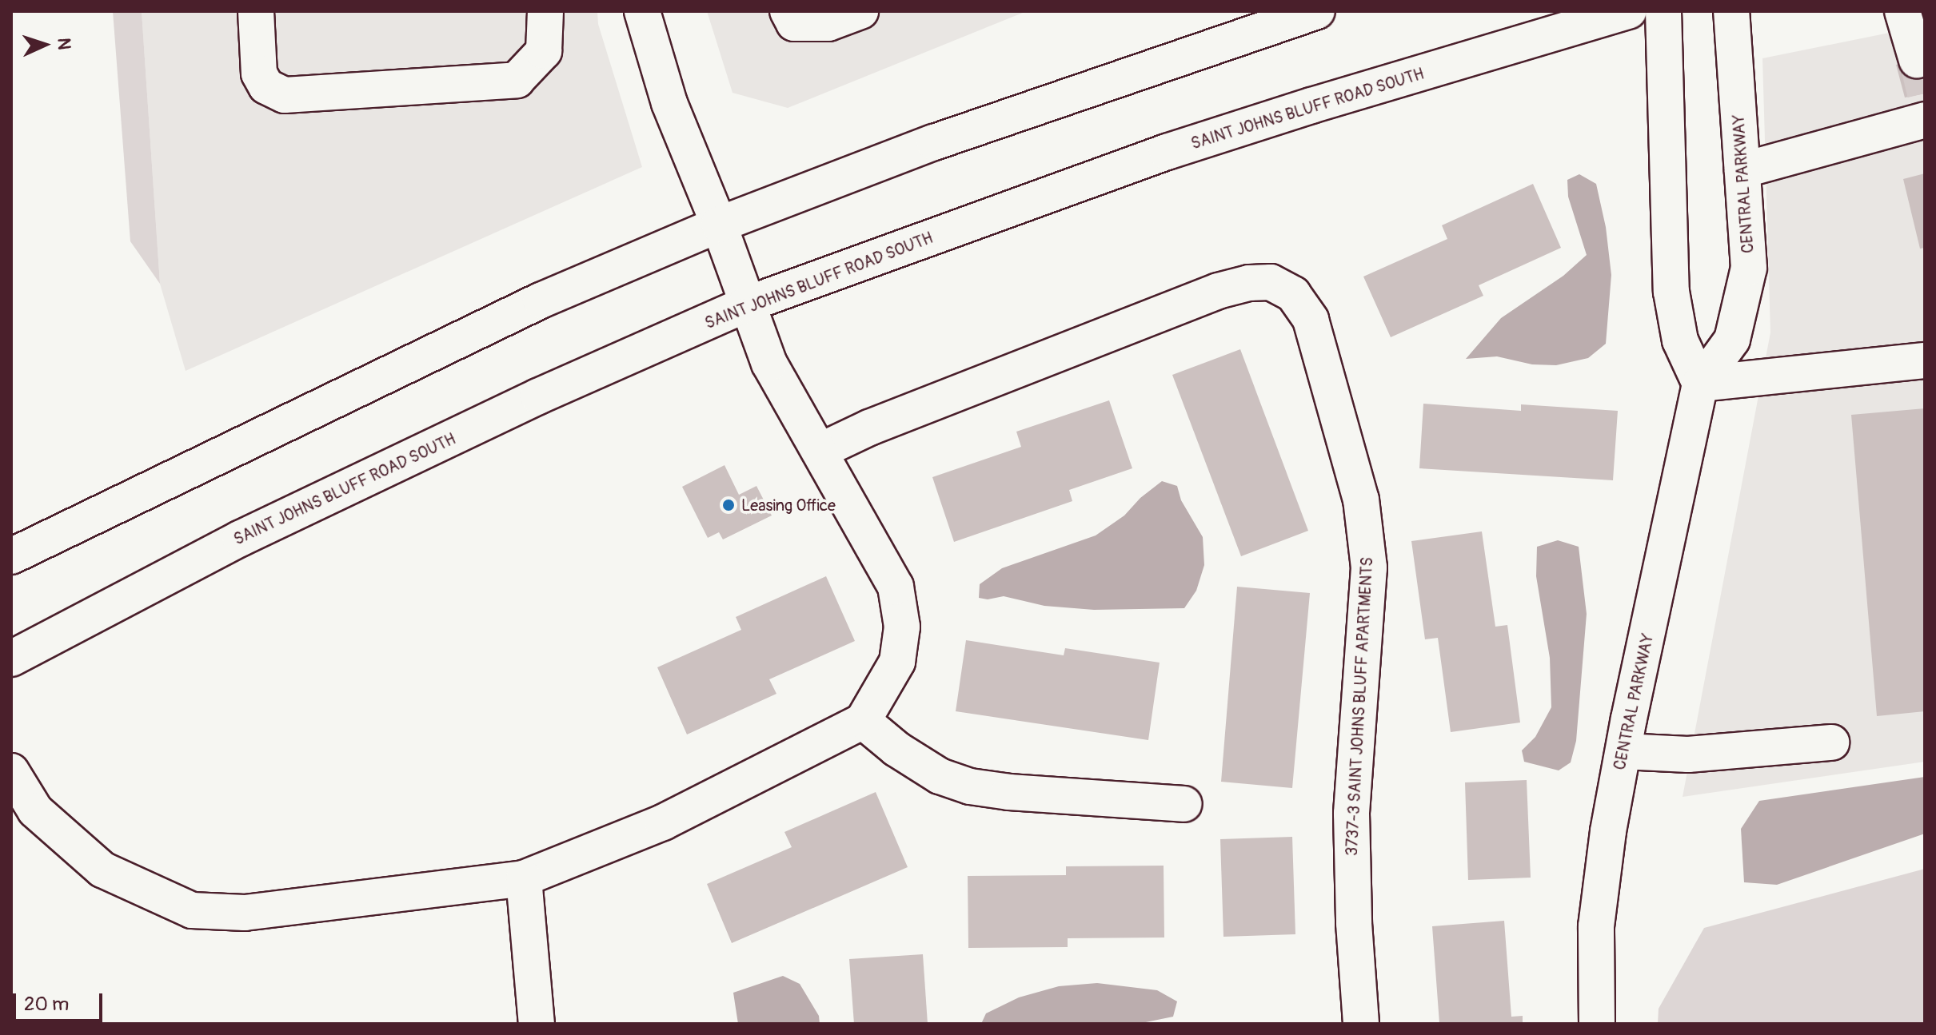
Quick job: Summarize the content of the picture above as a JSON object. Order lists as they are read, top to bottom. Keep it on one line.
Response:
{"streets":{"street":["SAINT JOHNS BLUFF ROAD SOUTH","CENTRAL PARKWAY","3737-3 SAINT JOHNS BLUFF APARTMENTS"]},"places":["Leasing Office"],"scale_bar":"20 m","north":"right"}
